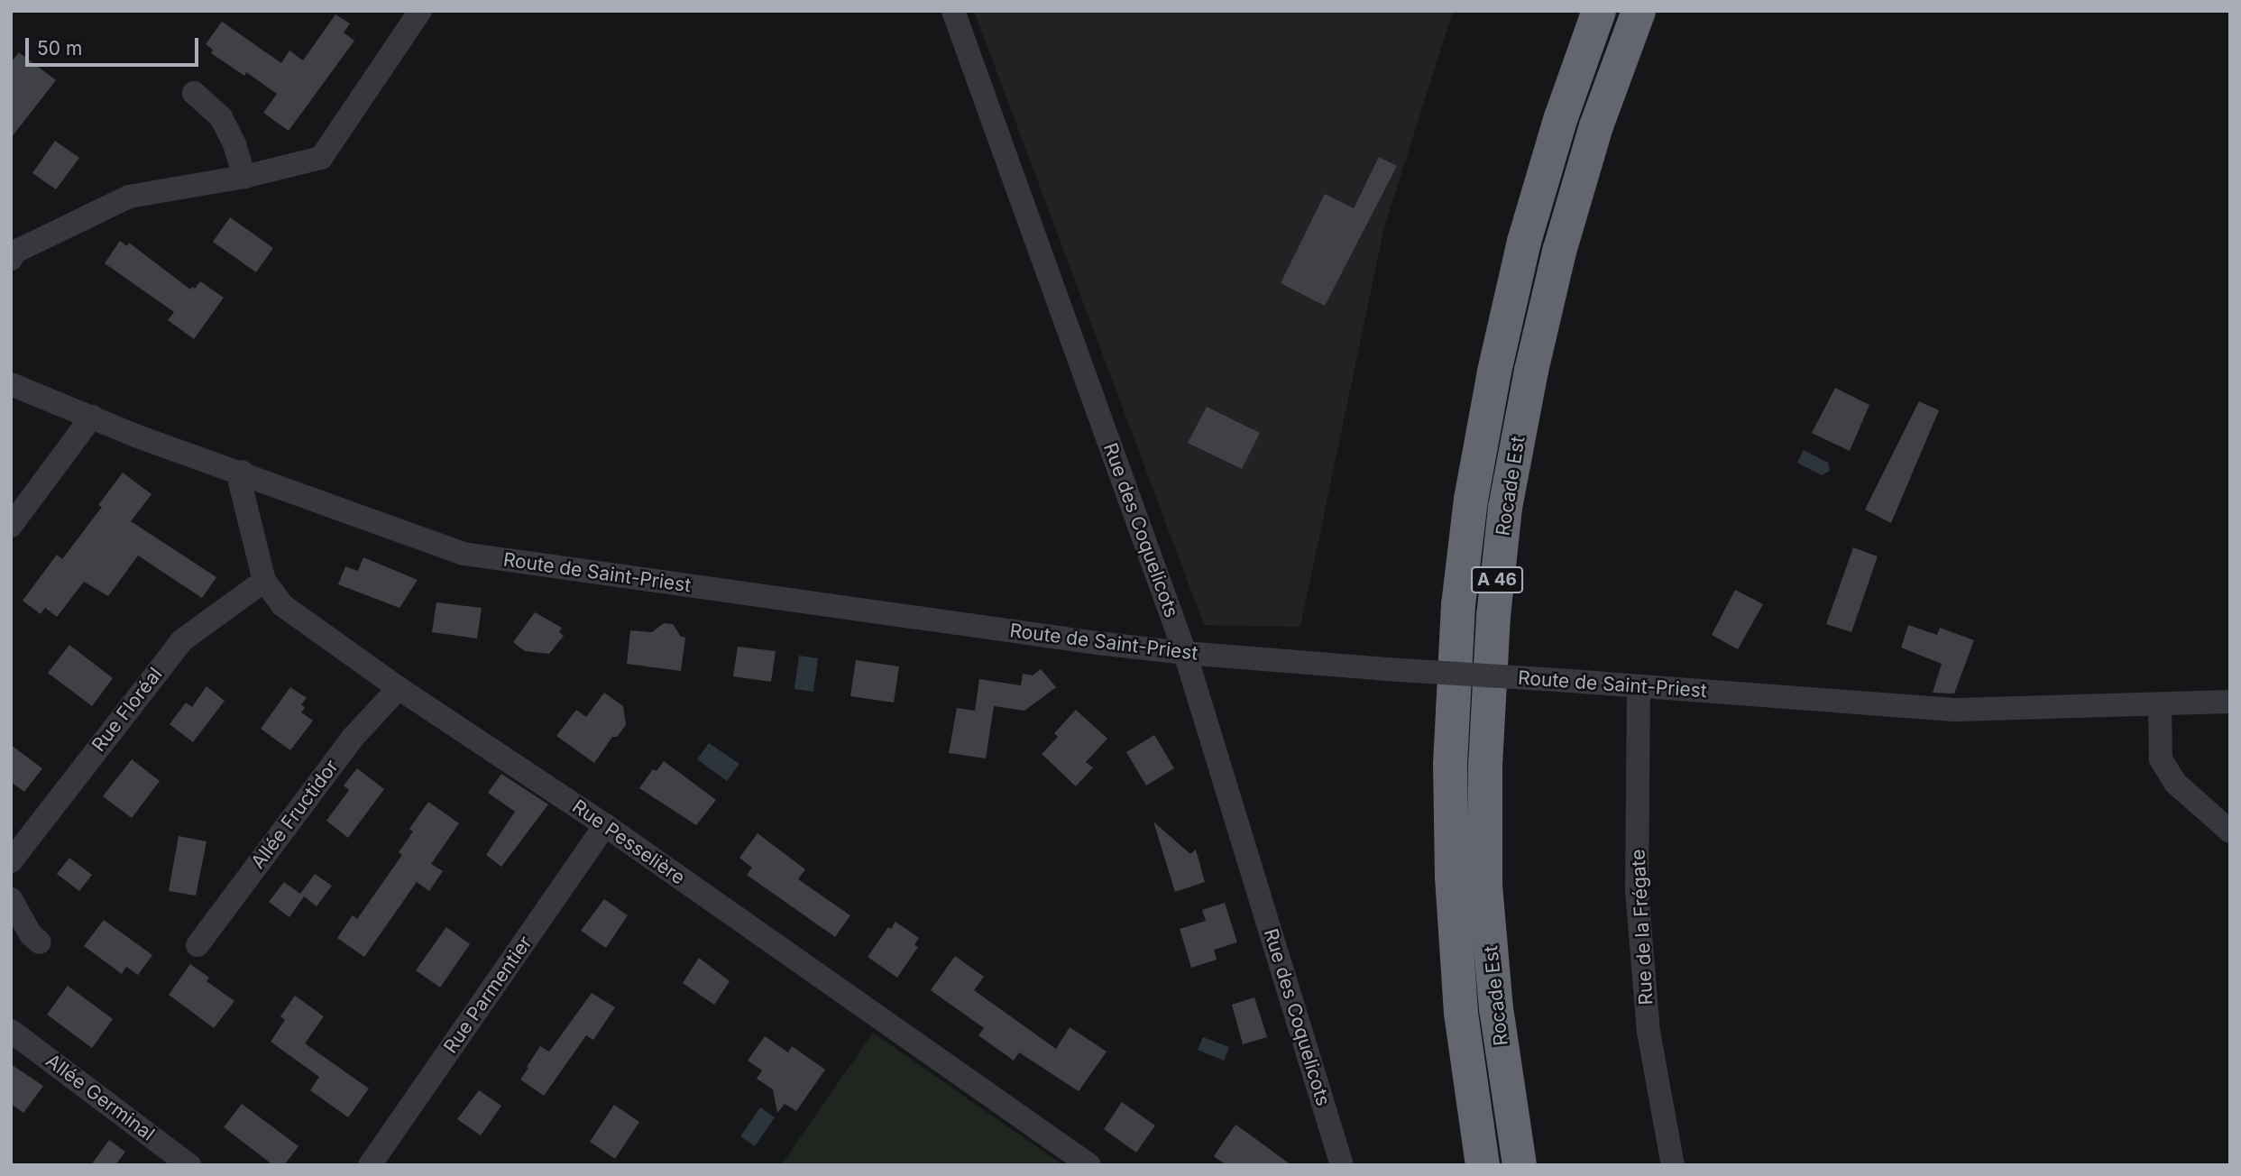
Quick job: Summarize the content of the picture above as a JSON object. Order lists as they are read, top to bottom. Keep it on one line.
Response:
{"streets":{"highway":["Rocade Est","A 46"],"street":["Rue des Coquelicots","Route de Saint-Priest","Rue Floréal","Allée Fructidor","Rue Pesselière","Rue de la Frégate","Rue Parmentier","Allée Germinal"]},"crossings":[["Rue des Coquelicots","Route de Saint-Priest"],["Route de Saint-Priest","Rue Pesselière"],["Route de Saint-Priest","Rue de la Frégate"],["Rue Floréal","Rue Pesselière"],["Allée Fructidor","Rue Pesselière"],["Rue Pesselière","Rue Parmentier"]],"scale_bar":"50 m"}
